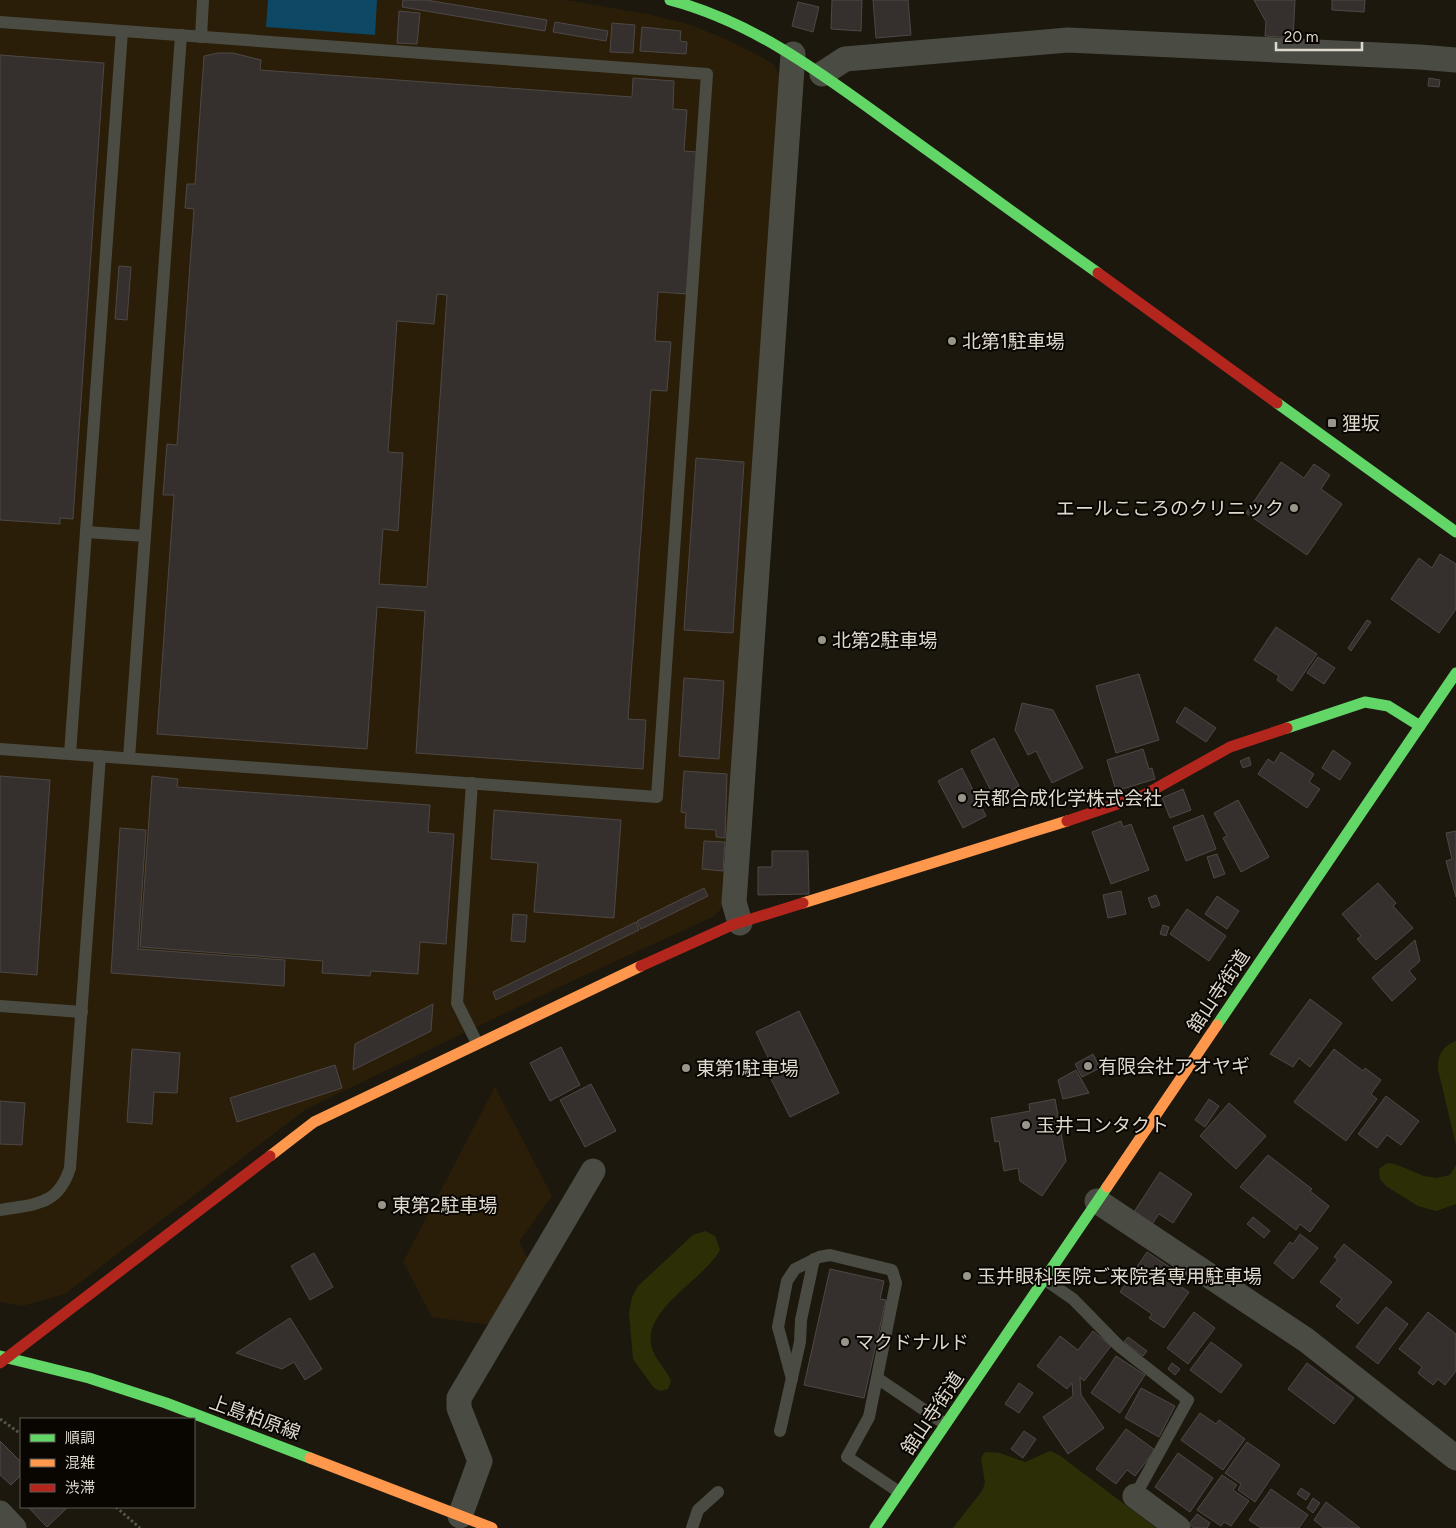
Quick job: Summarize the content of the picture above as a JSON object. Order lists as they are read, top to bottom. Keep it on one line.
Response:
{"streets":{"street":["舘山寺街道","上島柏原線"]},"places":{"other":["北第1駐車場","エールこころのクリニック","北第2駐車場","京都合成化学株式会社","有限会社アオヤギ","東第1駐車場","玉井コンタクト","東第2駐車場","玉井眼科医院ご来院者専用駐車場","マクドナルド"],"transit":["狸坂"]},"legend":["順調","混雑","渋滞"],"scale_bar":"20 m"}
